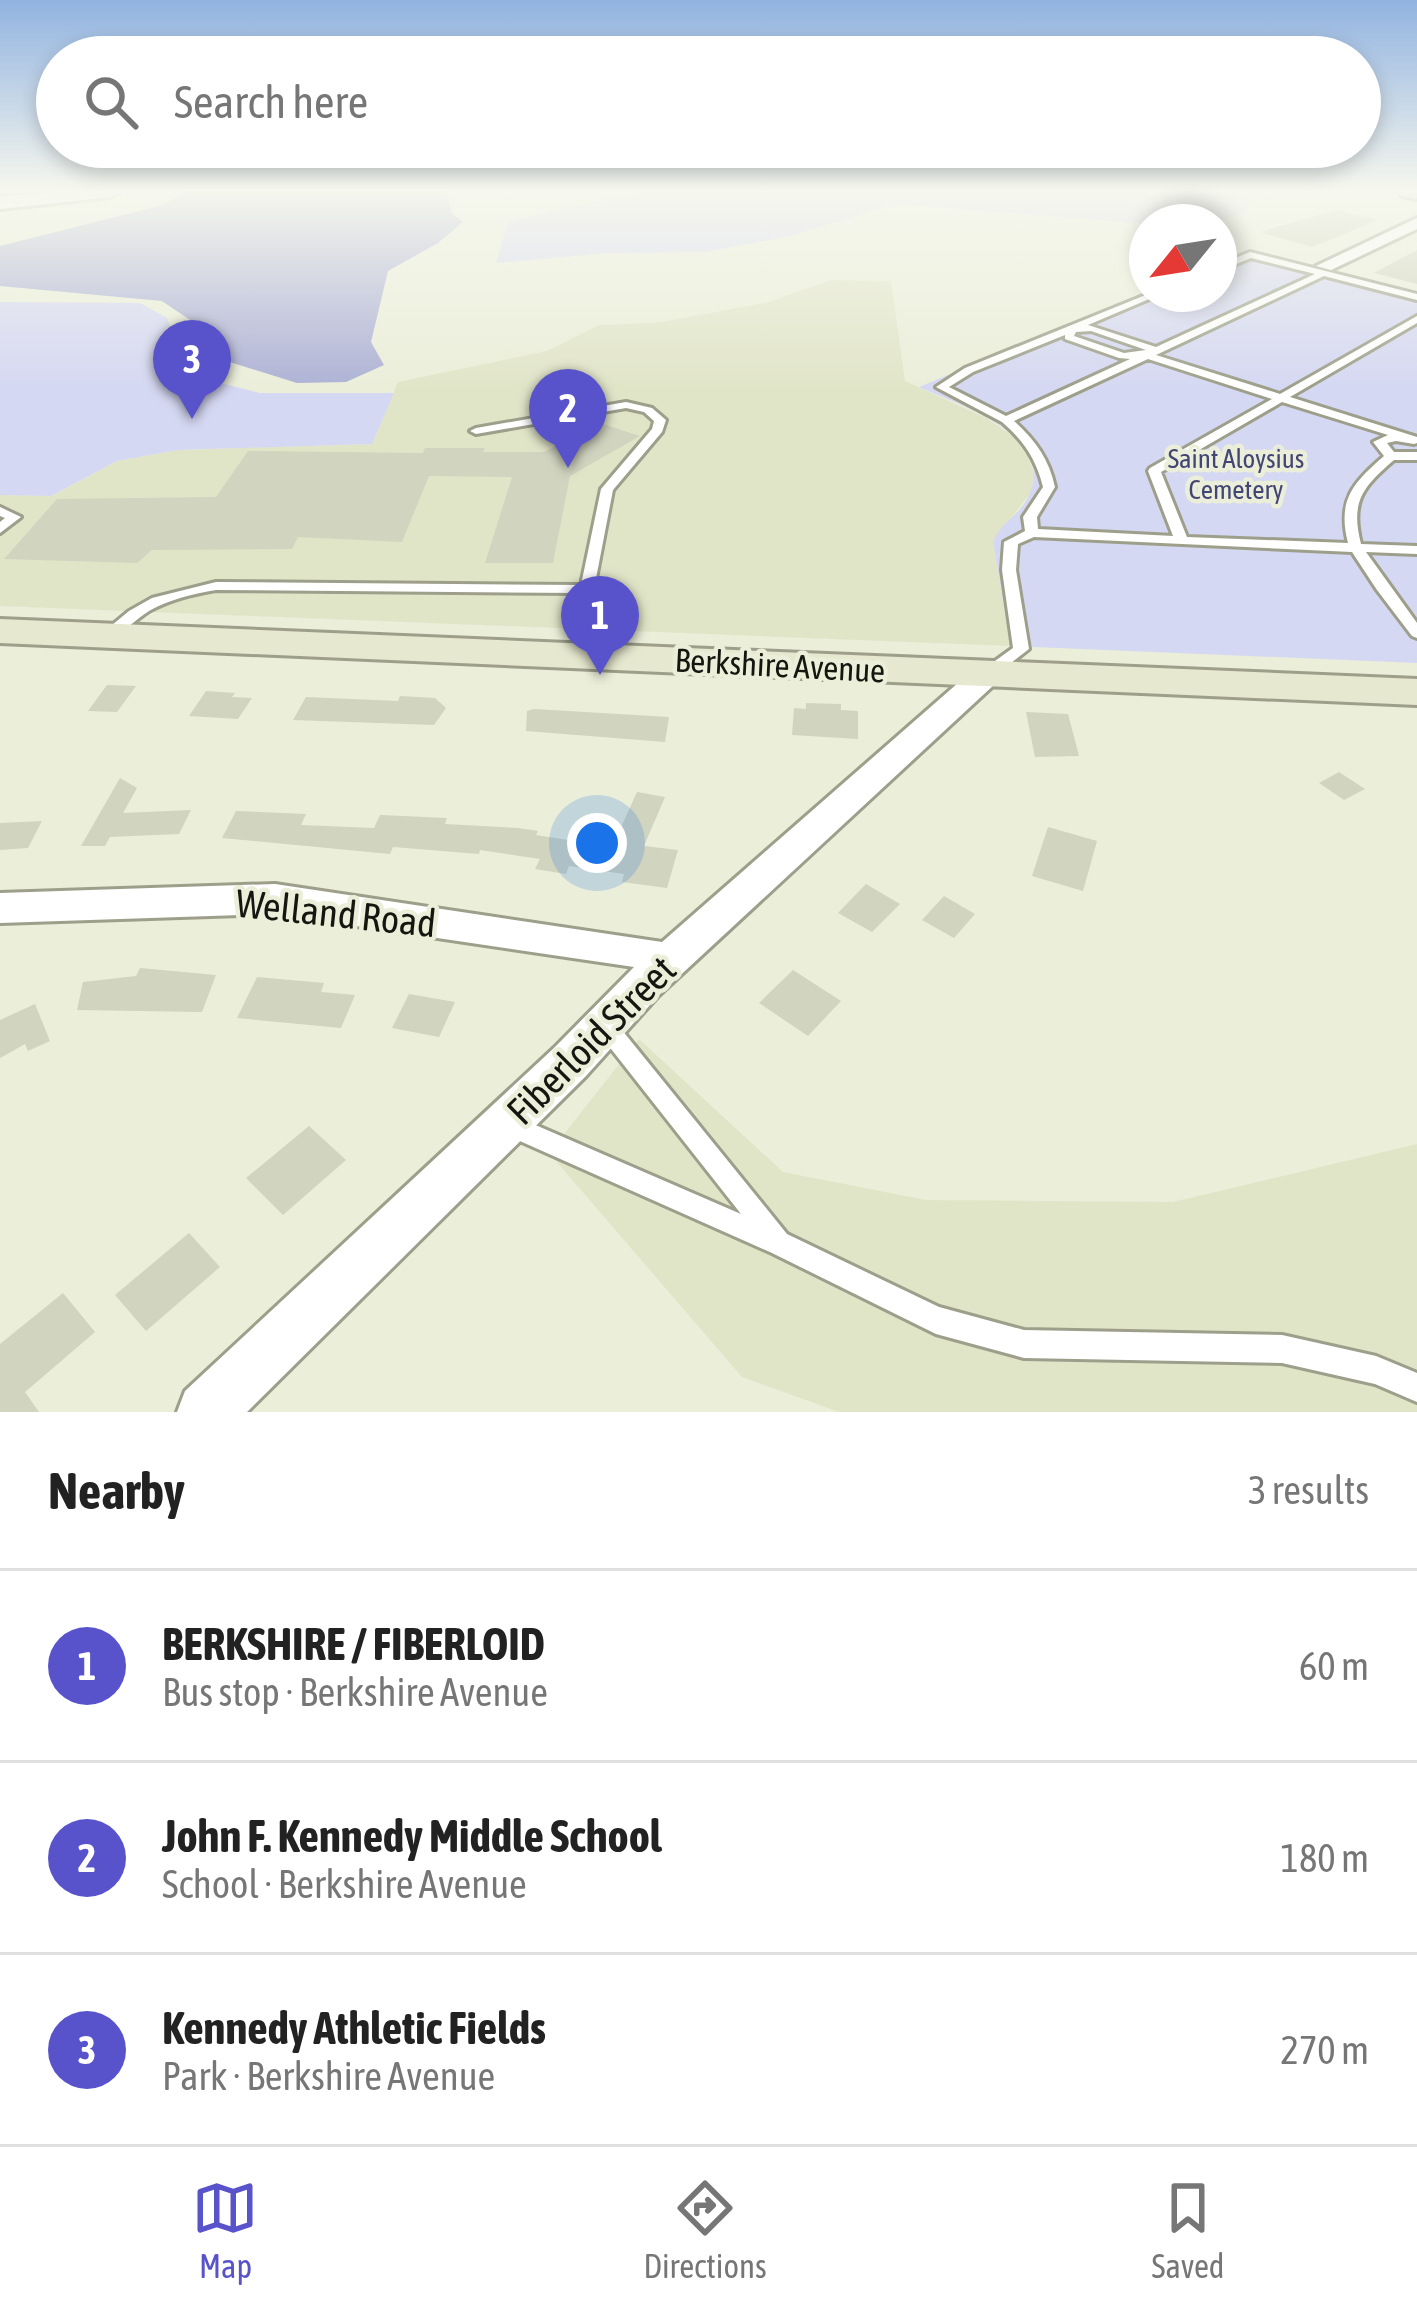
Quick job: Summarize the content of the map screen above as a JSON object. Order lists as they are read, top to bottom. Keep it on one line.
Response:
{"streets":{"main road":["Berkshire Avenue"],"street":["Welland Road","Fiberloid Street"]},"crossings":[["Berkshire Avenue","Fiberloid Street"],["Welland Road","Fiberloid Street"]],"parks":["Saint Aloysius Cemetery"],"north":"bottom left","page":{"search":"Search here","pins":["3","2","1"],"heading":["Nearby","3 results"],"list":[{"mark":"1","name":"BERKSHIRE / FIBERLOID","note":"Bus stop · Berkshire Avenue","value":"60 m"},{"mark":"2","name":"John F. Kennedy Middle School","note":"School · Berkshire Avenue","value":"180 m"},{"mark":"3","name":"Kennedy Athletic Fields","note":"Park · Berkshire Avenue","value":"270 m"}],"nav":["Map","Directions","Saved"]}}
